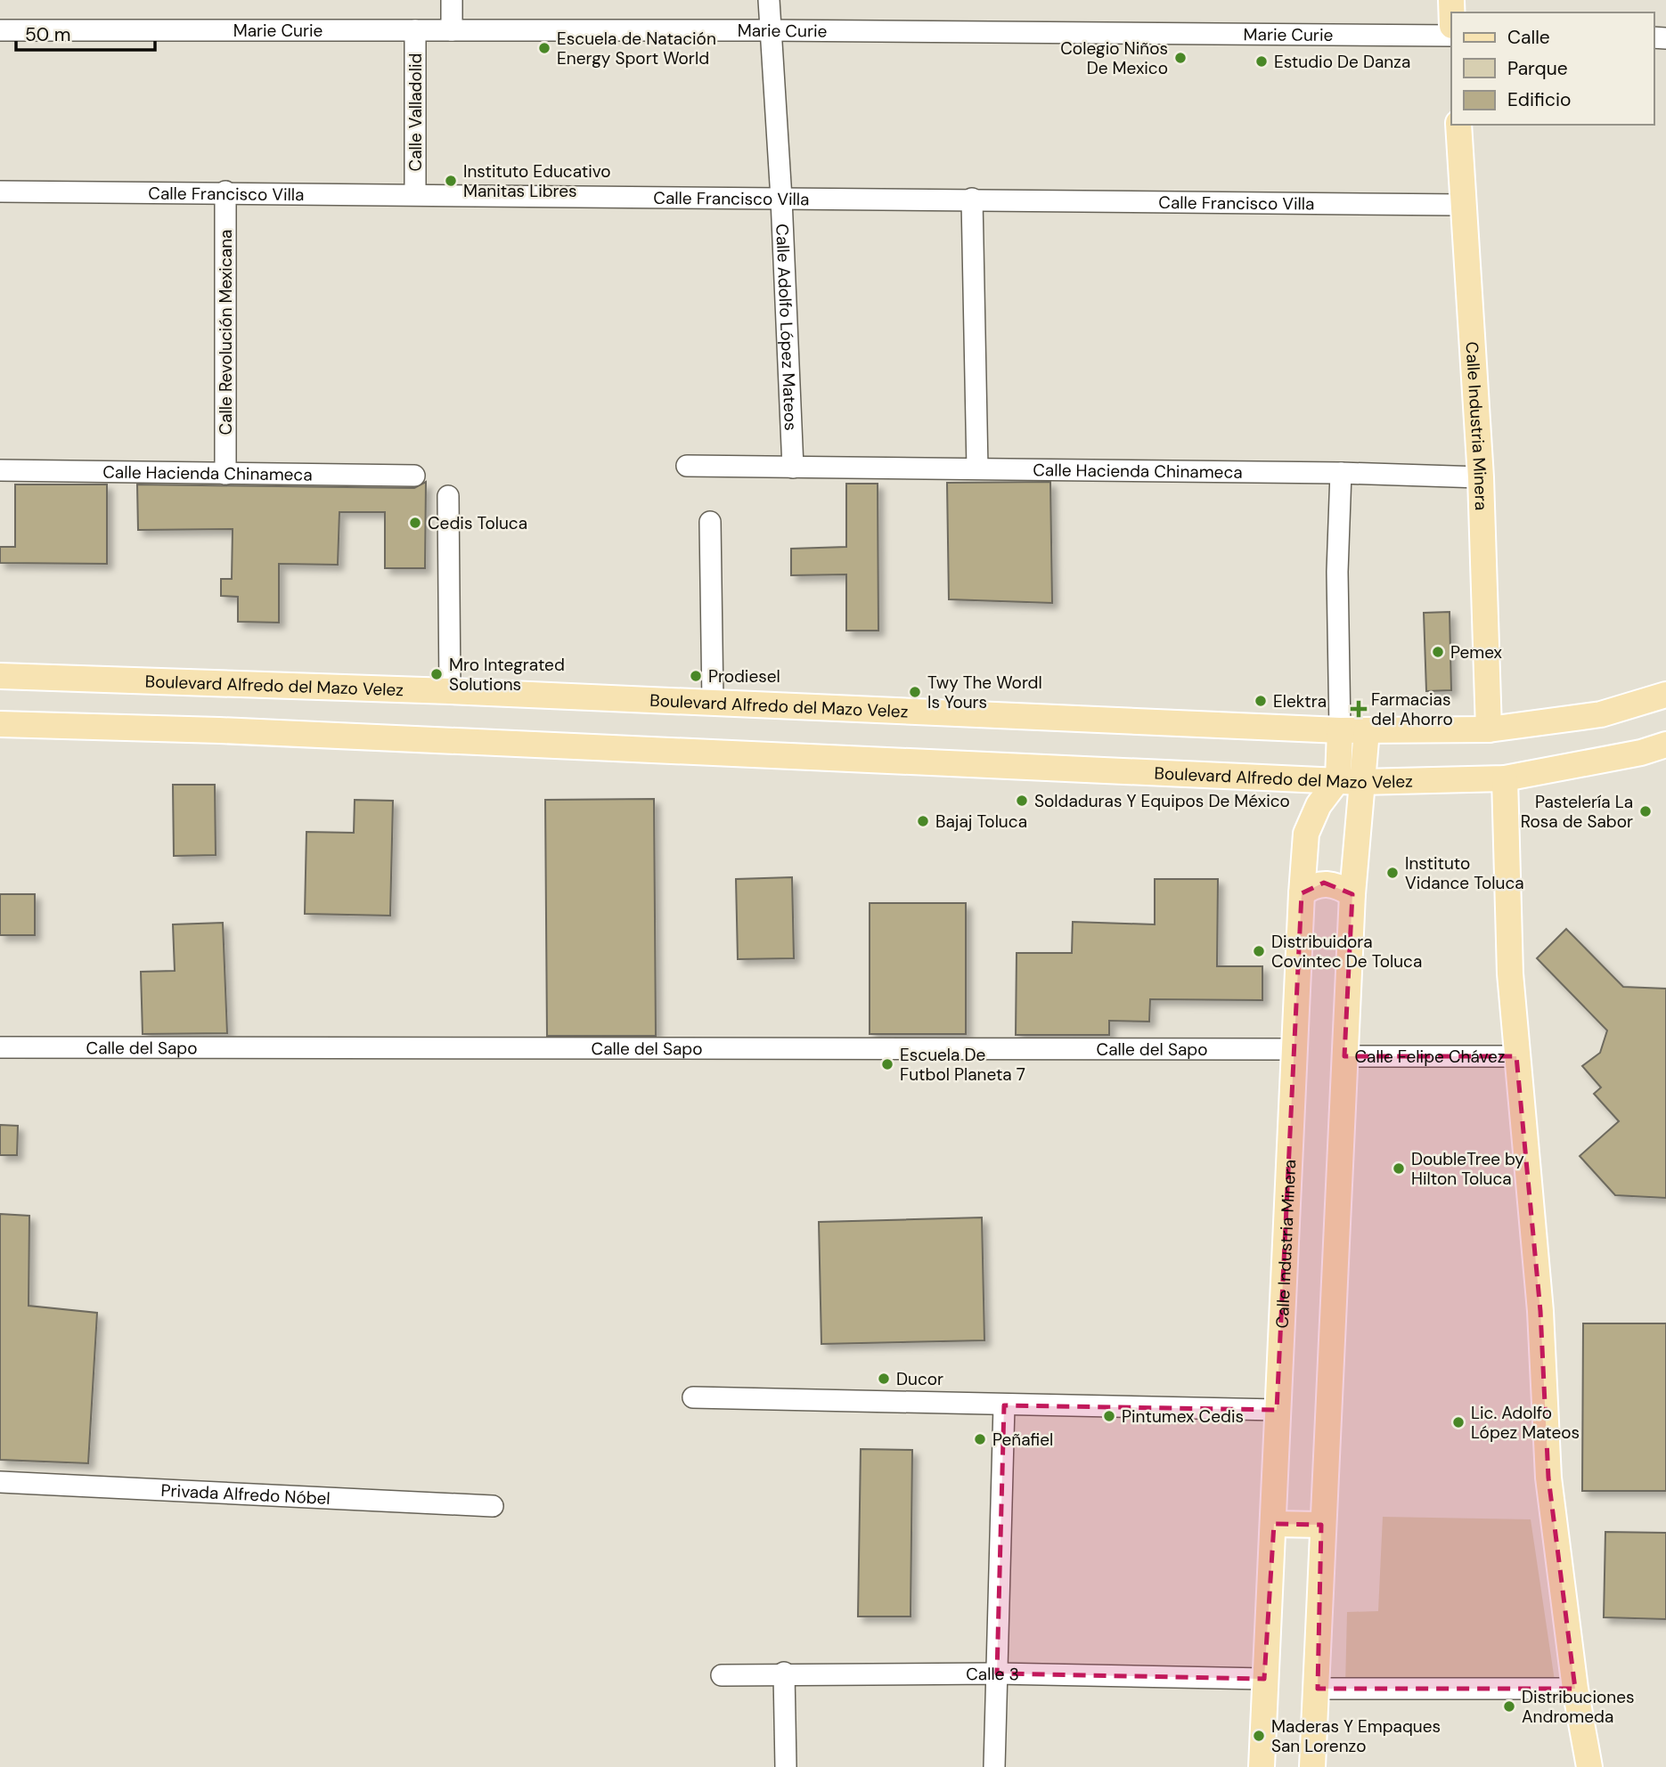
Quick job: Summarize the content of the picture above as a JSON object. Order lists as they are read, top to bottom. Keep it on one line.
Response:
{"streets":{"main road":["Calle Industria Minera","Boulevard Alfredo del Mazo Velez"],"street":["Marie Curie","Calle Valladolid","Calle Francisco Villa","Calle Adolfo López Mateos","Calle Revolución Mexicana","Calle Hacienda Chinameca","Calle del Sapo","Calle Felipe Chávez","Privada Alfredo Nóbel","Calle 3"]},"crossings":[["Marie Curie","Calle Valladolid"],["Marie Curie","Calle Adolfo López Mateos"],["Calle Valladolid","Calle Francisco Villa"],["Calle Francisco Villa","Calle Adolfo López Mateos"],["Calle Francisco Villa","Calle Revolución Mexicana"],["Calle Francisco Villa","Calle Industria Minera"],["Calle Adolfo López Mateos","Calle Hacienda Chinameca"],["Calle Revolución Mexicana","Calle Hacienda Chinameca"],["Calle Industria Minera","Calle Hacienda Chinameca"],["Calle Industria Minera","Boulevard Alfredo del Mazo Velez"],["Calle Industria Minera","Calle del Sapo"],["Calle Industria Minera","Calle 3"]],"places":{"other":["Escuela de Natación Energy Sport World","Colegio Niños De Mexico","Estudio De Danza","Instituto Educativo Manitas Libres","Cedis Toluca","Pemex","Mro Integrated Solutions","Prodiesel","Twy The Wordl Is Yours","Elektra","Soldaduras Y Equipos De México","Pastelería La Rosa de Sabor","Bajaj Toluca","Instituto Vidance Toluca","Distribuidora Covintec De Toluca","Escuela De Futbol Planeta 7","DoubleTree by Hilton Toluca","Ducor","Pintumex Cedis","Lic. Adolfo López Mateos","Peñafiel","Distribuciones Andromeda","Maderas Y Empaques San Lorenzo"],"health":["Farmacias del Ahorro"]},"legend":["Calle","Parque","Edificio"],"scale_bar":"50 m"}
